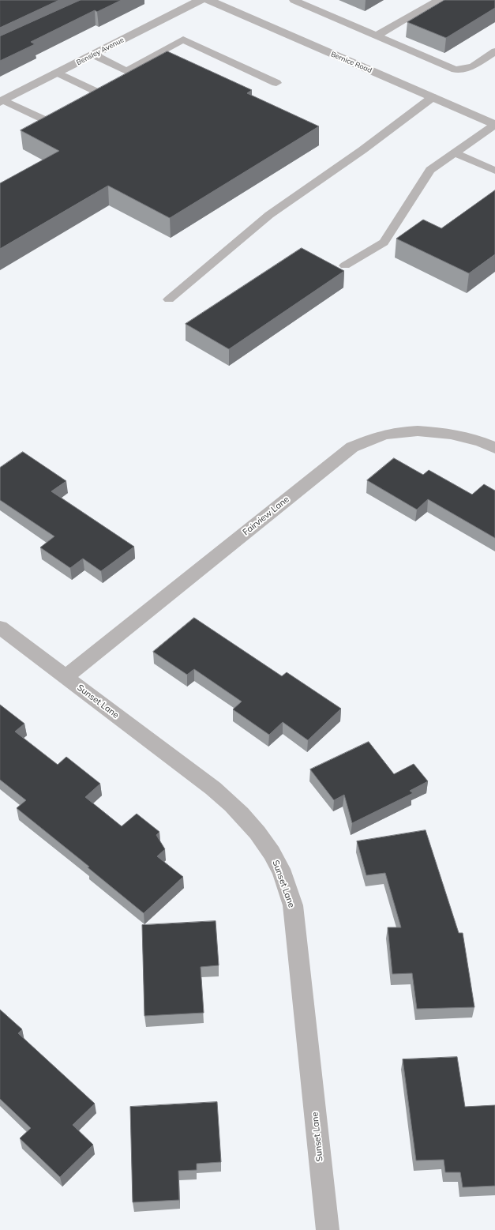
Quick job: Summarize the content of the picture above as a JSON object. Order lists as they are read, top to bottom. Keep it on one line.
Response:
{"streets":{"street":["Bensley Avenue","Bernice Road","Fairview Lane","Sunset Lane"]},"crossings":[["Fairview Lane","Sunset Lane"]]}
